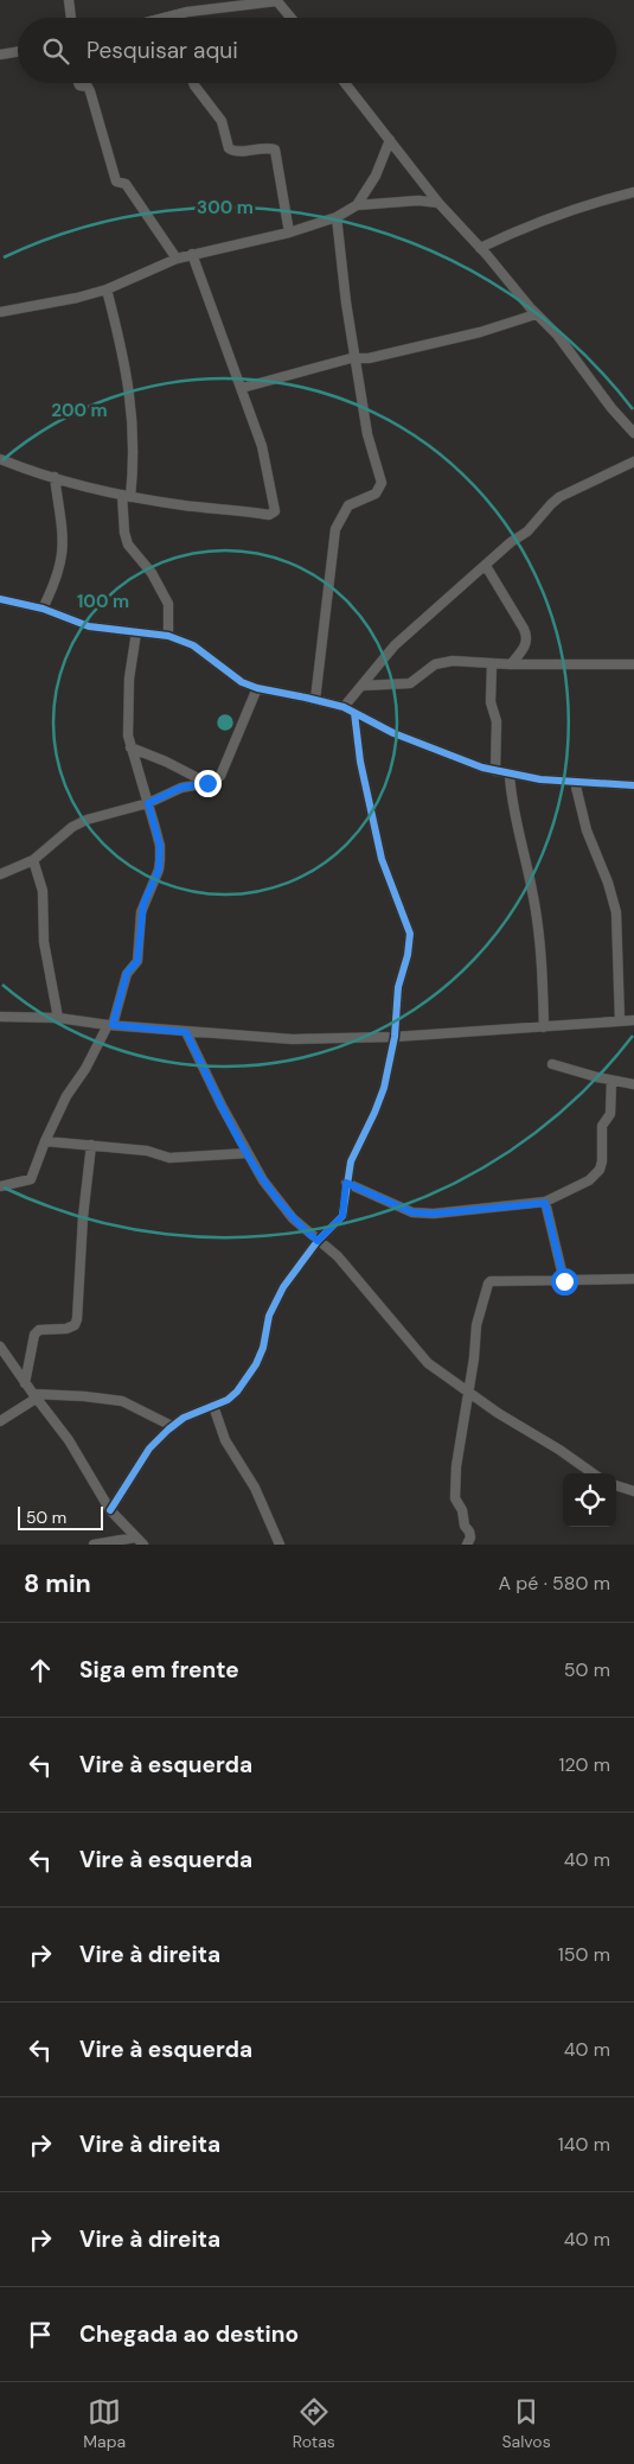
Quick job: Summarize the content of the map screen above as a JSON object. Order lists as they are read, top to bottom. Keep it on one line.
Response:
{"scale_bar":"50 m","page":{"search":"Pesquisar aqui","scale":"50 m","heading":["8 min","A pé · 580 m"],"list":[["Siga em frente","50 m"],["Vire à esquerda","120 m"],["Vire à esquerda","40 m"],["Vire à direita","150 m"],["Vire à esquerda","40 m"],["Vire à direita","140 m"],["Vire à direita","40 m"],"Chegada ao destino"],"nav":["Mapa","Rotas","Salvos"]},"rings":["300 m","200 m","100 m"]}
